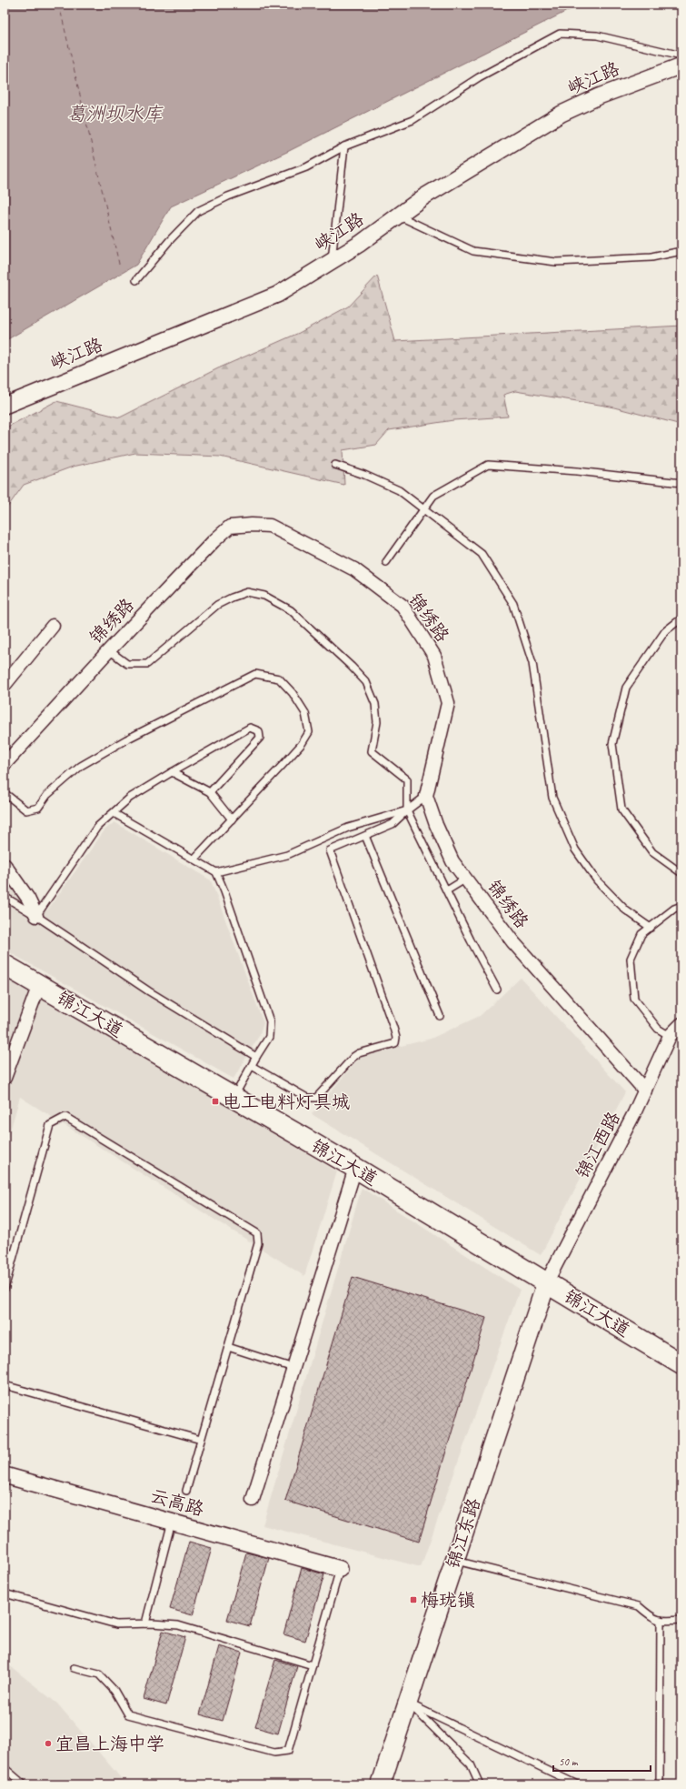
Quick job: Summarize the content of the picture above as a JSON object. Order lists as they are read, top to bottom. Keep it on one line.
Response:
{"streets":{"main road":["锦江大道","锦江东路"],"street":["峡江路","锦绣路","锦江西路","云高路"]},"crossings":[["锦绣路","锦江西路"],["锦江大道","锦江西路"],["锦江大道","锦江东路"],["锦江西路","锦江东路"]],"water":["葛洲坝水库"],"places":{"transit":["电工电料灯具城","梅珑镇"],"other":["宜昌上海中学"]},"scale_bar":"50 m"}
